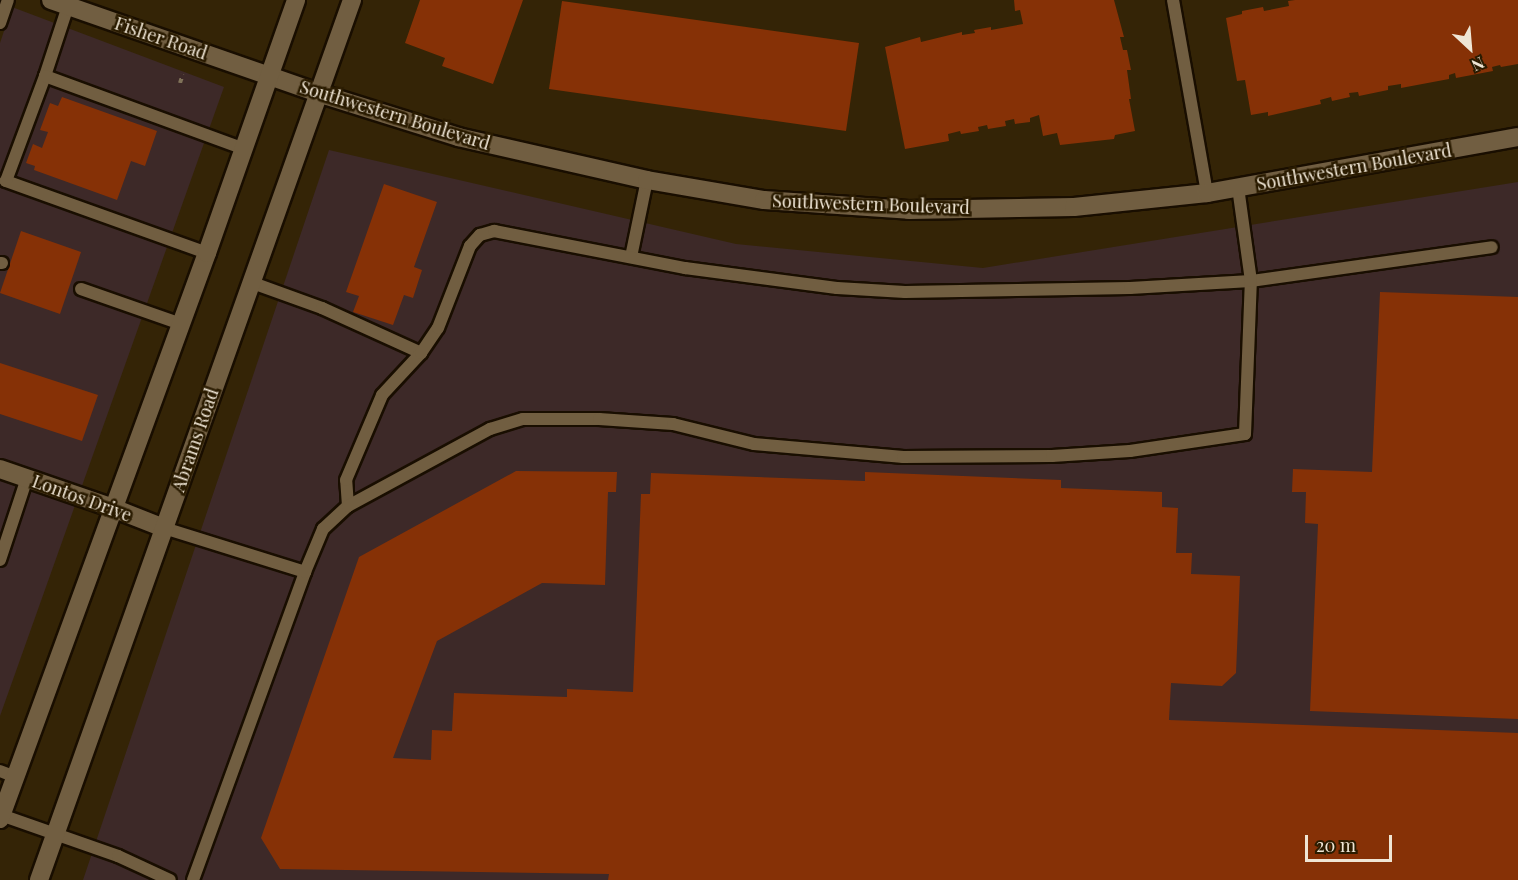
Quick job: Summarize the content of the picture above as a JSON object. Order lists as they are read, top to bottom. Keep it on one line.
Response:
{"streets":{"main road":["Fisher Road","Southwestern Boulevard","Abrams Road","Lontos Drive"]},"crossings":[["Fisher Road","Southwestern Boulevard"],["Southwestern Boulevard","Abrams Road"],["Abrams Road","Lontos Drive"]],"scale_bar":"20 m","north":"bottom right"}
